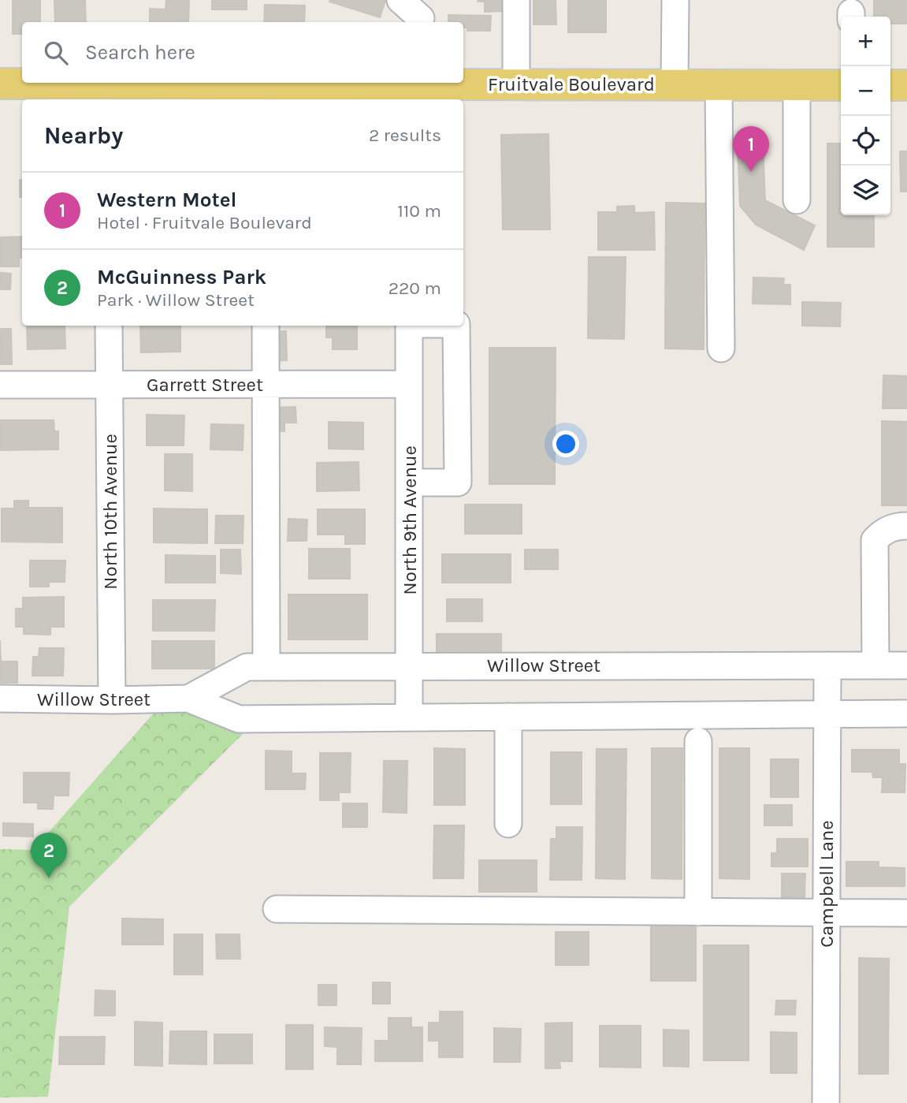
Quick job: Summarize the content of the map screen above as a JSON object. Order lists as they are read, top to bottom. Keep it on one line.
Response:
{"streets":{"main road":["Fruitvale Boulevard"],"street":["Garrett Street","North 10th Avenue","North 9th Avenue","Willow Street","Campbell Lane"]},"crossings":[["Garrett Street","North 10th Avenue"],["Garrett Street","North 9th Avenue"],["North 10th Avenue","Willow Street"],["North 9th Avenue","Willow Street"],["Willow Street","Campbell Lane"]],"page":{"map_buttons":["+","−"],"search":"Search here","heading":["Nearby","2 results"],"pins":["1","2"],"list":[{"mark":"1","name":"Western Motel","note":"Hotel · Fruitvale Boulevard","value":"110 m"},{"mark":"2","name":"McGuinness Park","note":"Park · Willow Street","value":"220 m"}]}}
